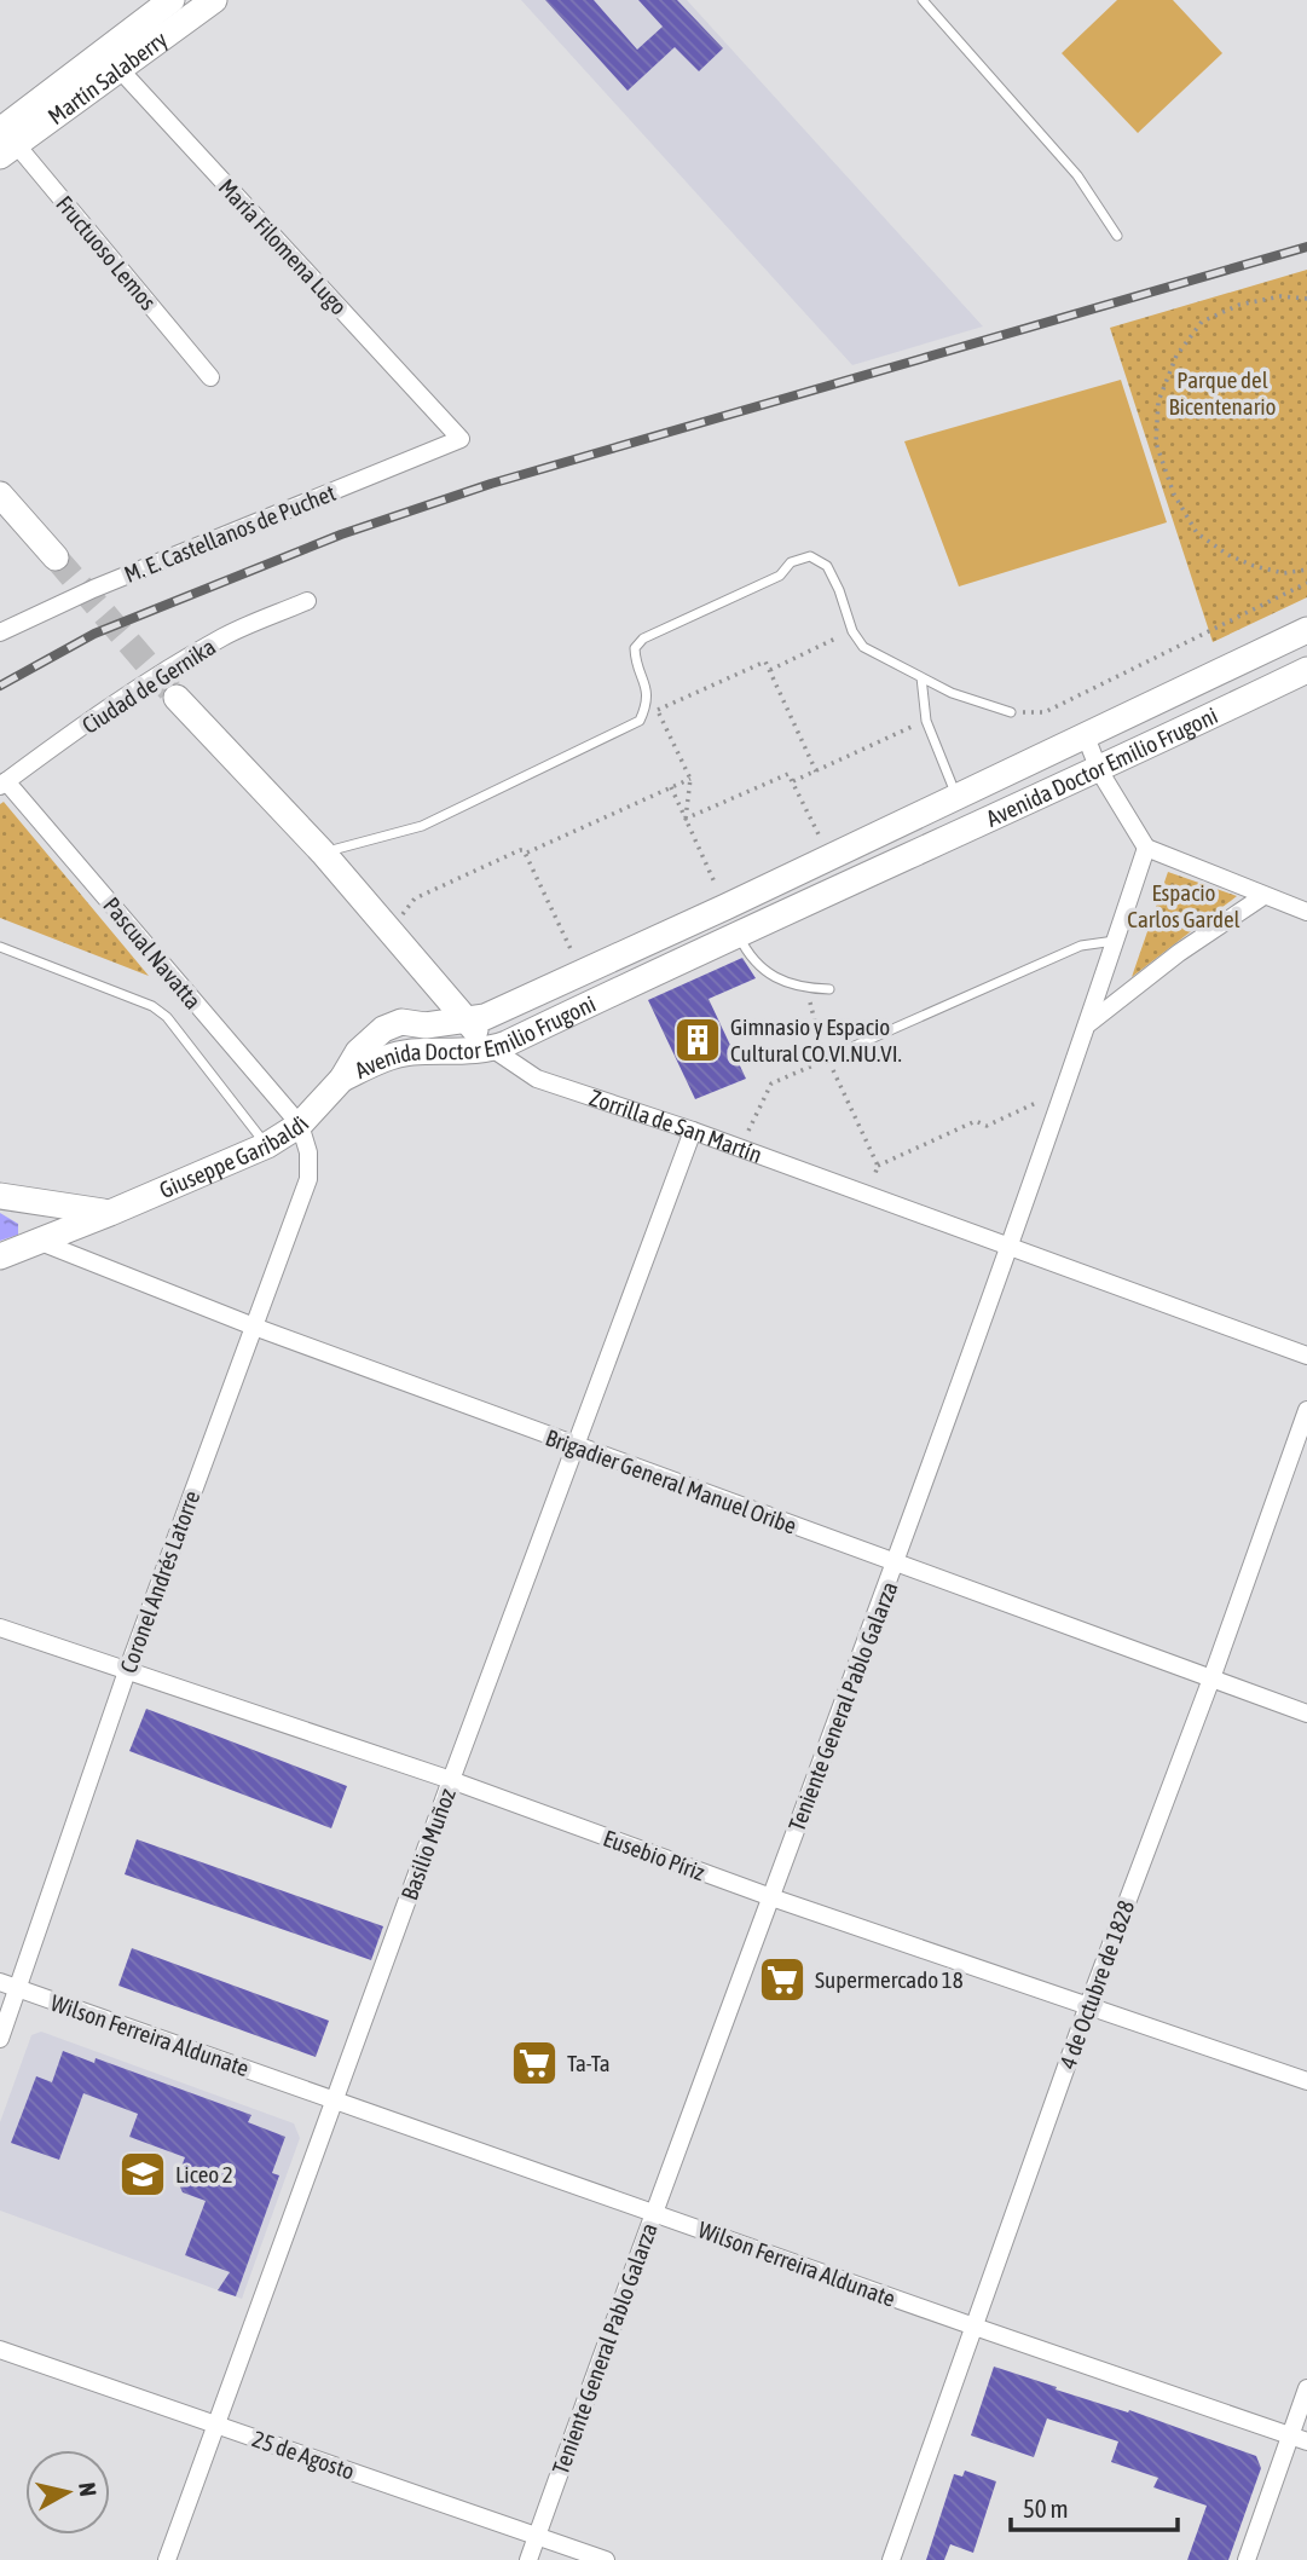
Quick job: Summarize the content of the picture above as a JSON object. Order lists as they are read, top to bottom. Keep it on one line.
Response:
{"streets":{"street":["Martín Salaberry","María Filomena Lugo","Fructuoso Lemos","M. E. Castellanos de Puchet","Ciudad de Gernika","Avenida Doctor Emilio Frugoni","Pascual Navatta","Zorrilla de San Martín","Giuseppe Garibaldi","Brigadier General Manuel Oribe","Coronel Andrés Latorre","Teniente General Pablo Galarza","Basilio Muñoz","Eusebio Píriz","4 de Octubre de 1828","Wilson Ferreira Aldunate","25 de Agosto"]},"crossings":[["Martín Salaberry","María Filomena Lugo"],["Martín Salaberry","Fructuoso Lemos"],["María Filomena Lugo","M. E. Castellanos de Puchet"],["Ciudad de Gernika","Pascual Navatta"],["Avenida Doctor Emilio Frugoni","Zorrilla de San Martín"],["Avenida Doctor Emilio Frugoni","Giuseppe Garibaldi"],["Pascual Navatta","Giuseppe Garibaldi"],["Pascual Navatta","Coronel Andrés Latorre"],["Zorrilla de San Martín","Teniente General Pablo Galarza"],["Zorrilla de San Martín","Basilio Muñoz"],["Giuseppe Garibaldi","Brigadier General Manuel Oribe"],["Giuseppe Garibaldi","Coronel Andrés Latorre"],["Brigadier General Manuel Oribe","Coronel Andrés Latorre"],["Brigadier General Manuel Oribe","Teniente General Pablo Galarza"],["Brigadier General Manuel Oribe","Basilio Muñoz"],["Brigadier General Manuel Oribe","4 de Octubre de 1828"],["Coronel Andrés Latorre","Eusebio Píriz"],["Coronel Andrés Latorre","Wilson Ferreira Aldunate"],["Teniente General Pablo Galarza","Eusebio Píriz"],["Teniente General Pablo Galarza","Wilson Ferreira Aldunate"],["Teniente General Pablo Galarza","25 de Agosto"],["Basilio Muñoz","Eusebio Píriz"],["Basilio Muñoz","Wilson Ferreira Aldunate"],["Basilio Muñoz","25 de Agosto"],["Eusebio Píriz","4 de Octubre de 1828"],["4 de Octubre de 1828","Wilson Ferreira Aldunate"]],"parks":["Parque del Bicentenario","Espacio Carlos Gardel"],"places":{"building":["Gimnasio y Espacio Cultural CO.VI.NU.VI."],"supermarket":["Supermercado 18","Ta-Ta"],"school or university":["Liceo 2"]},"scale_bar":"50 m","north":"right"}
